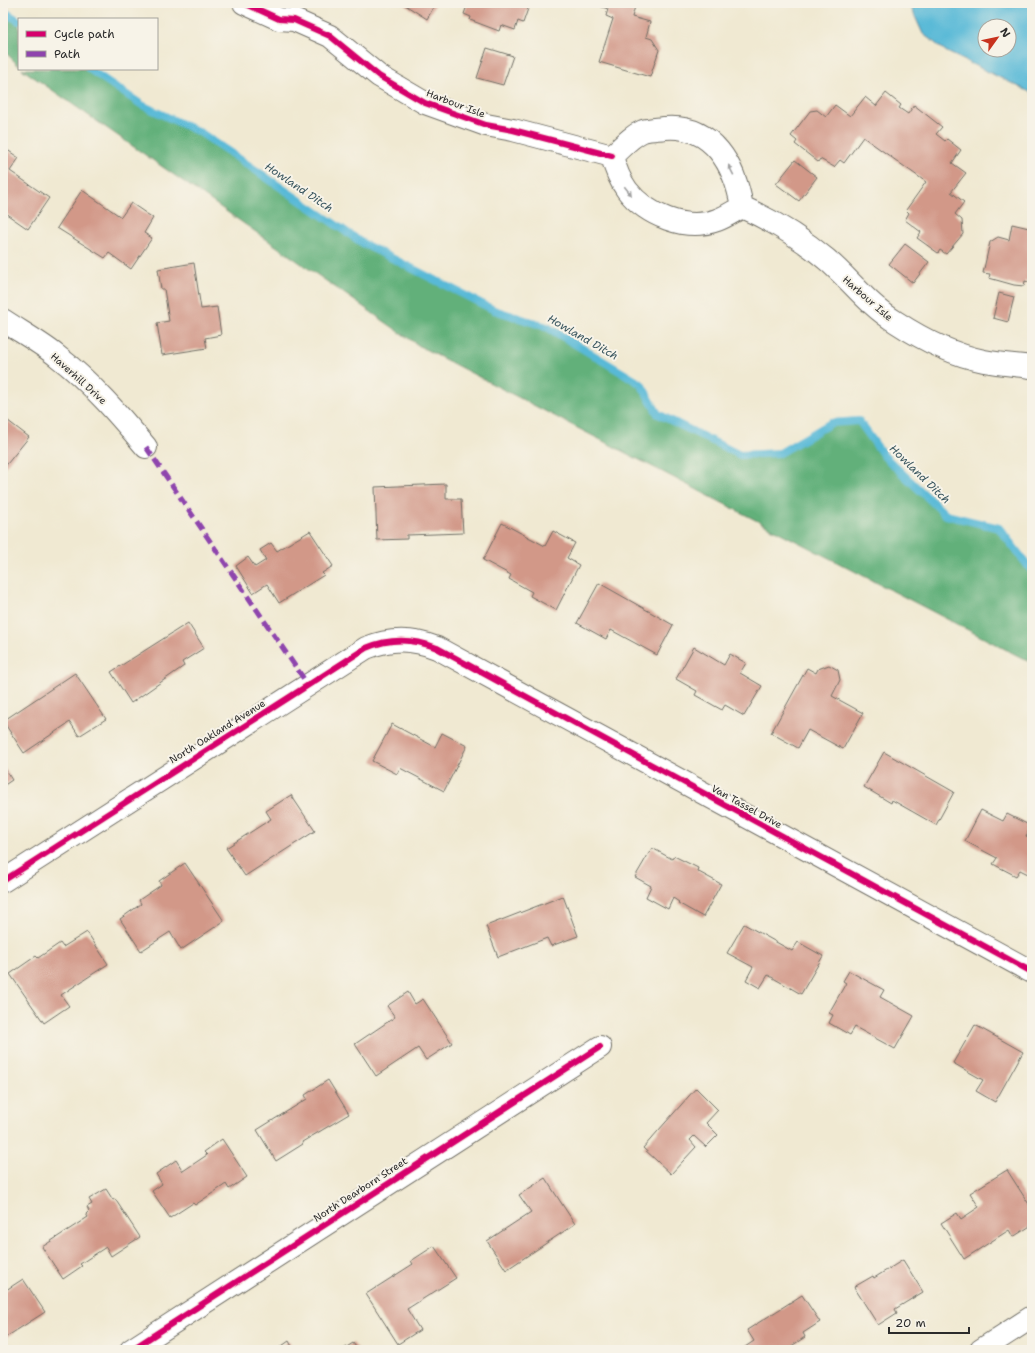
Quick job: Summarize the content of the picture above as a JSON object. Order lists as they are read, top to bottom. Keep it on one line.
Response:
{"streets":{"street":["Harbour Isle","Haverhill Drive","North Oakland Avenue","Van Tassel Drive","North Dearborn Street"]},"crossings":[["North Oakland Avenue","Van Tassel Drive"]],"water":["Howland Ditch"],"legend":["Cycle path","Path"],"scale_bar":"20 m","north":"top right"}
